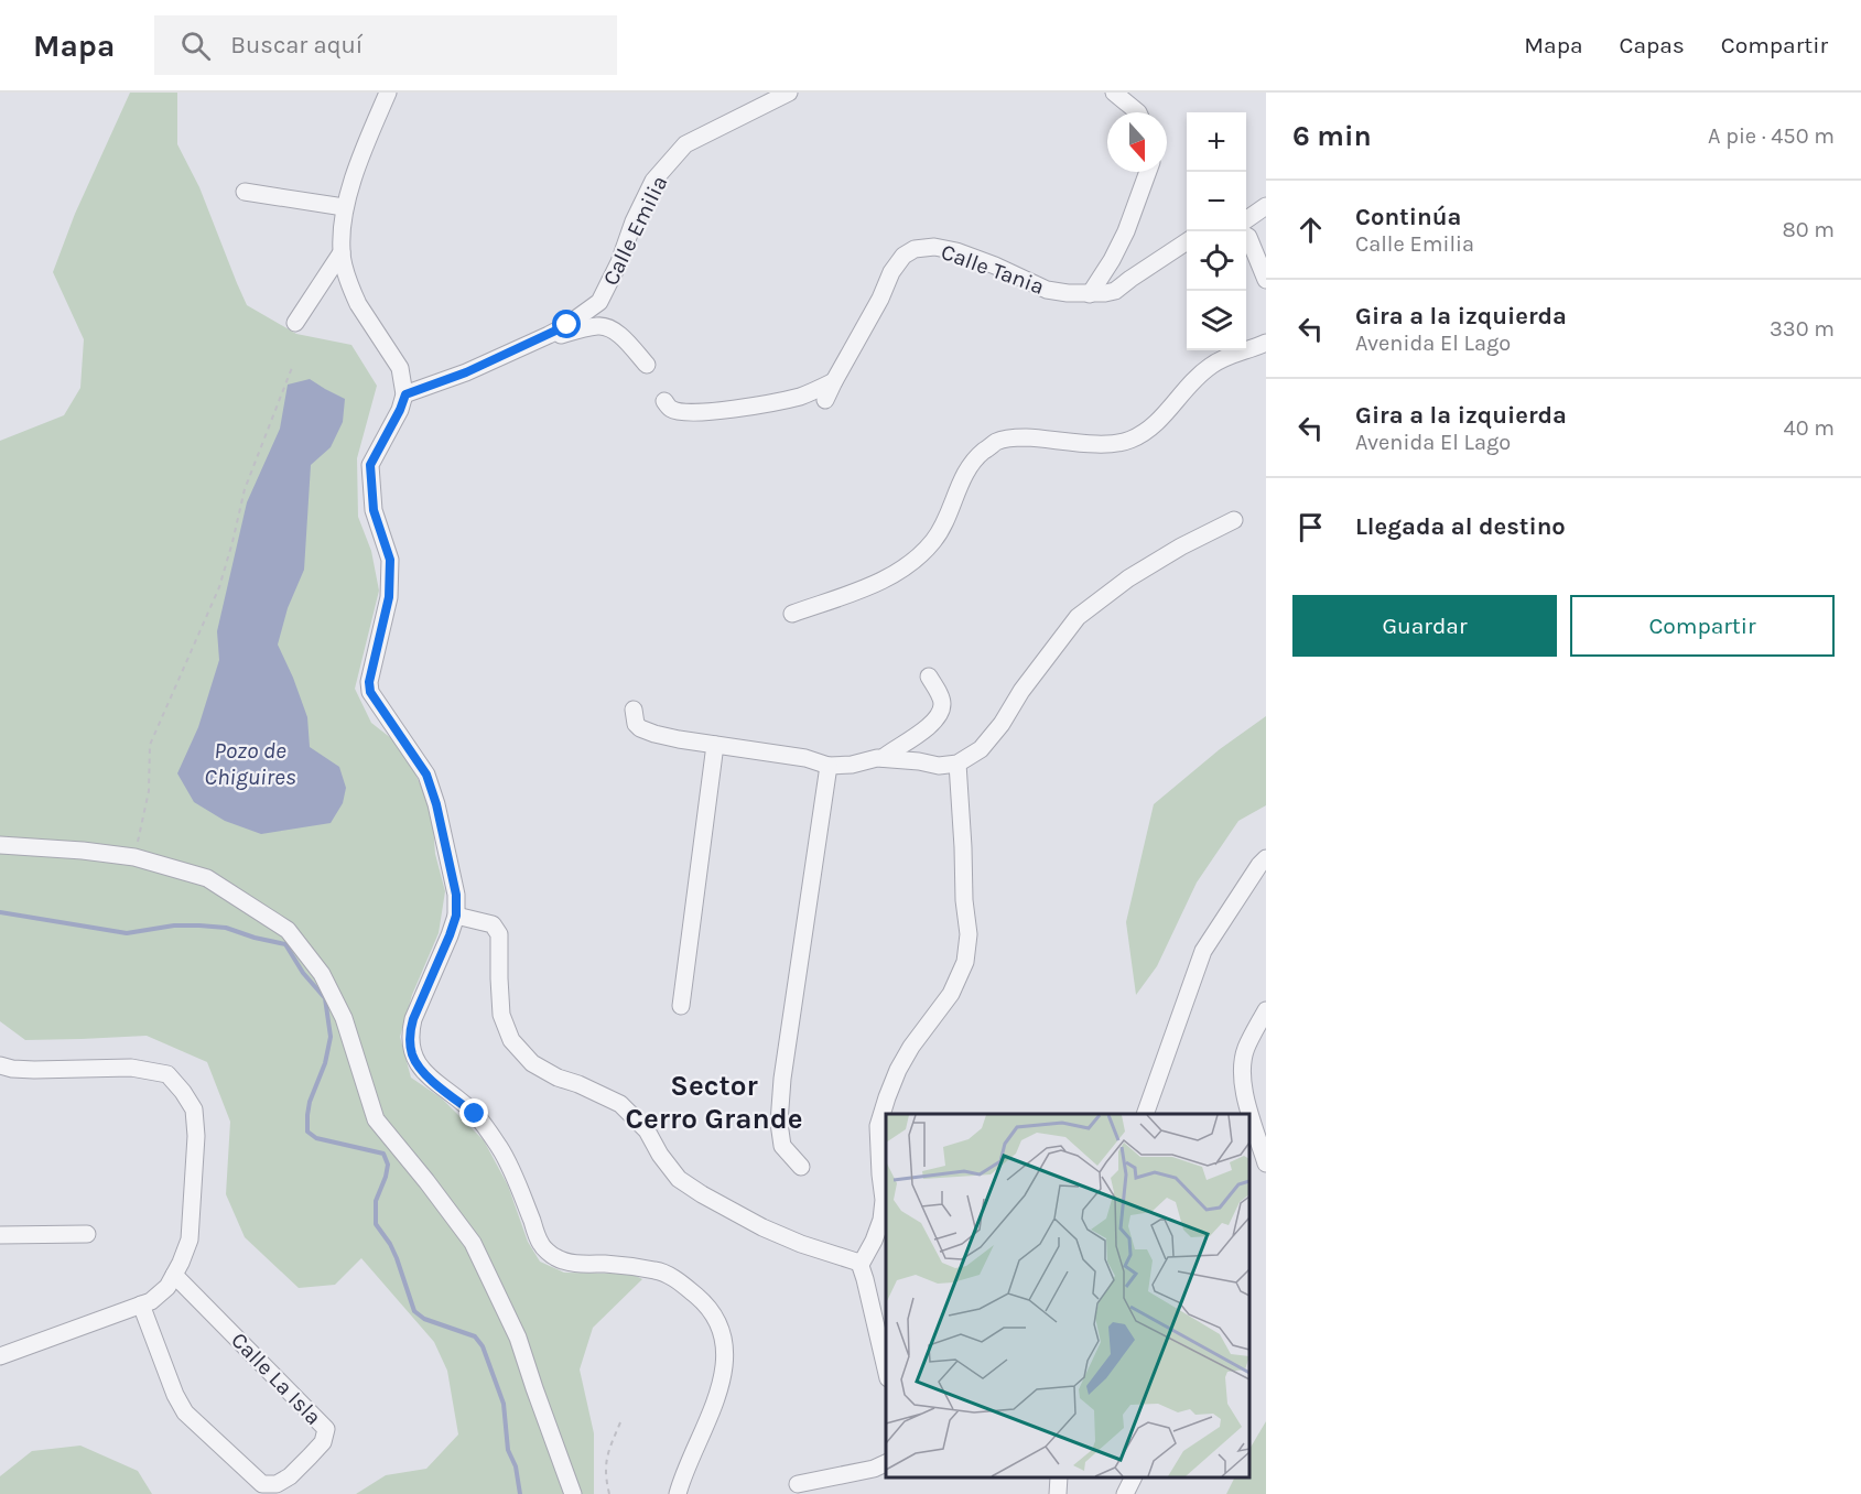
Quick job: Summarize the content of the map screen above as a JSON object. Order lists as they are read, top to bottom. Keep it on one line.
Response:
{"streets":{"street":["Calle Emilia","Calle Tania","Calle La Isla"]},"districts":["Sector Cerro Grande"],"water":["Pozo de Chiguires"],"north":"bottom","page":{"header":"Mapa","search":"Buscar aquí","nav":["Mapa","Capas","Compartir"],"heading":["6 min","A pie · 450 m"],"map_buttons":["+","−"],"list":[["Continúa","Calle Emilia","80 m"],["Gira a la izquierda","Avenida El Lago","330 m"],["Gira a la izquierda","Avenida El Lago","40 m"],"Llegada al destino"],"buttons":["Guardar","Compartir"]}}
